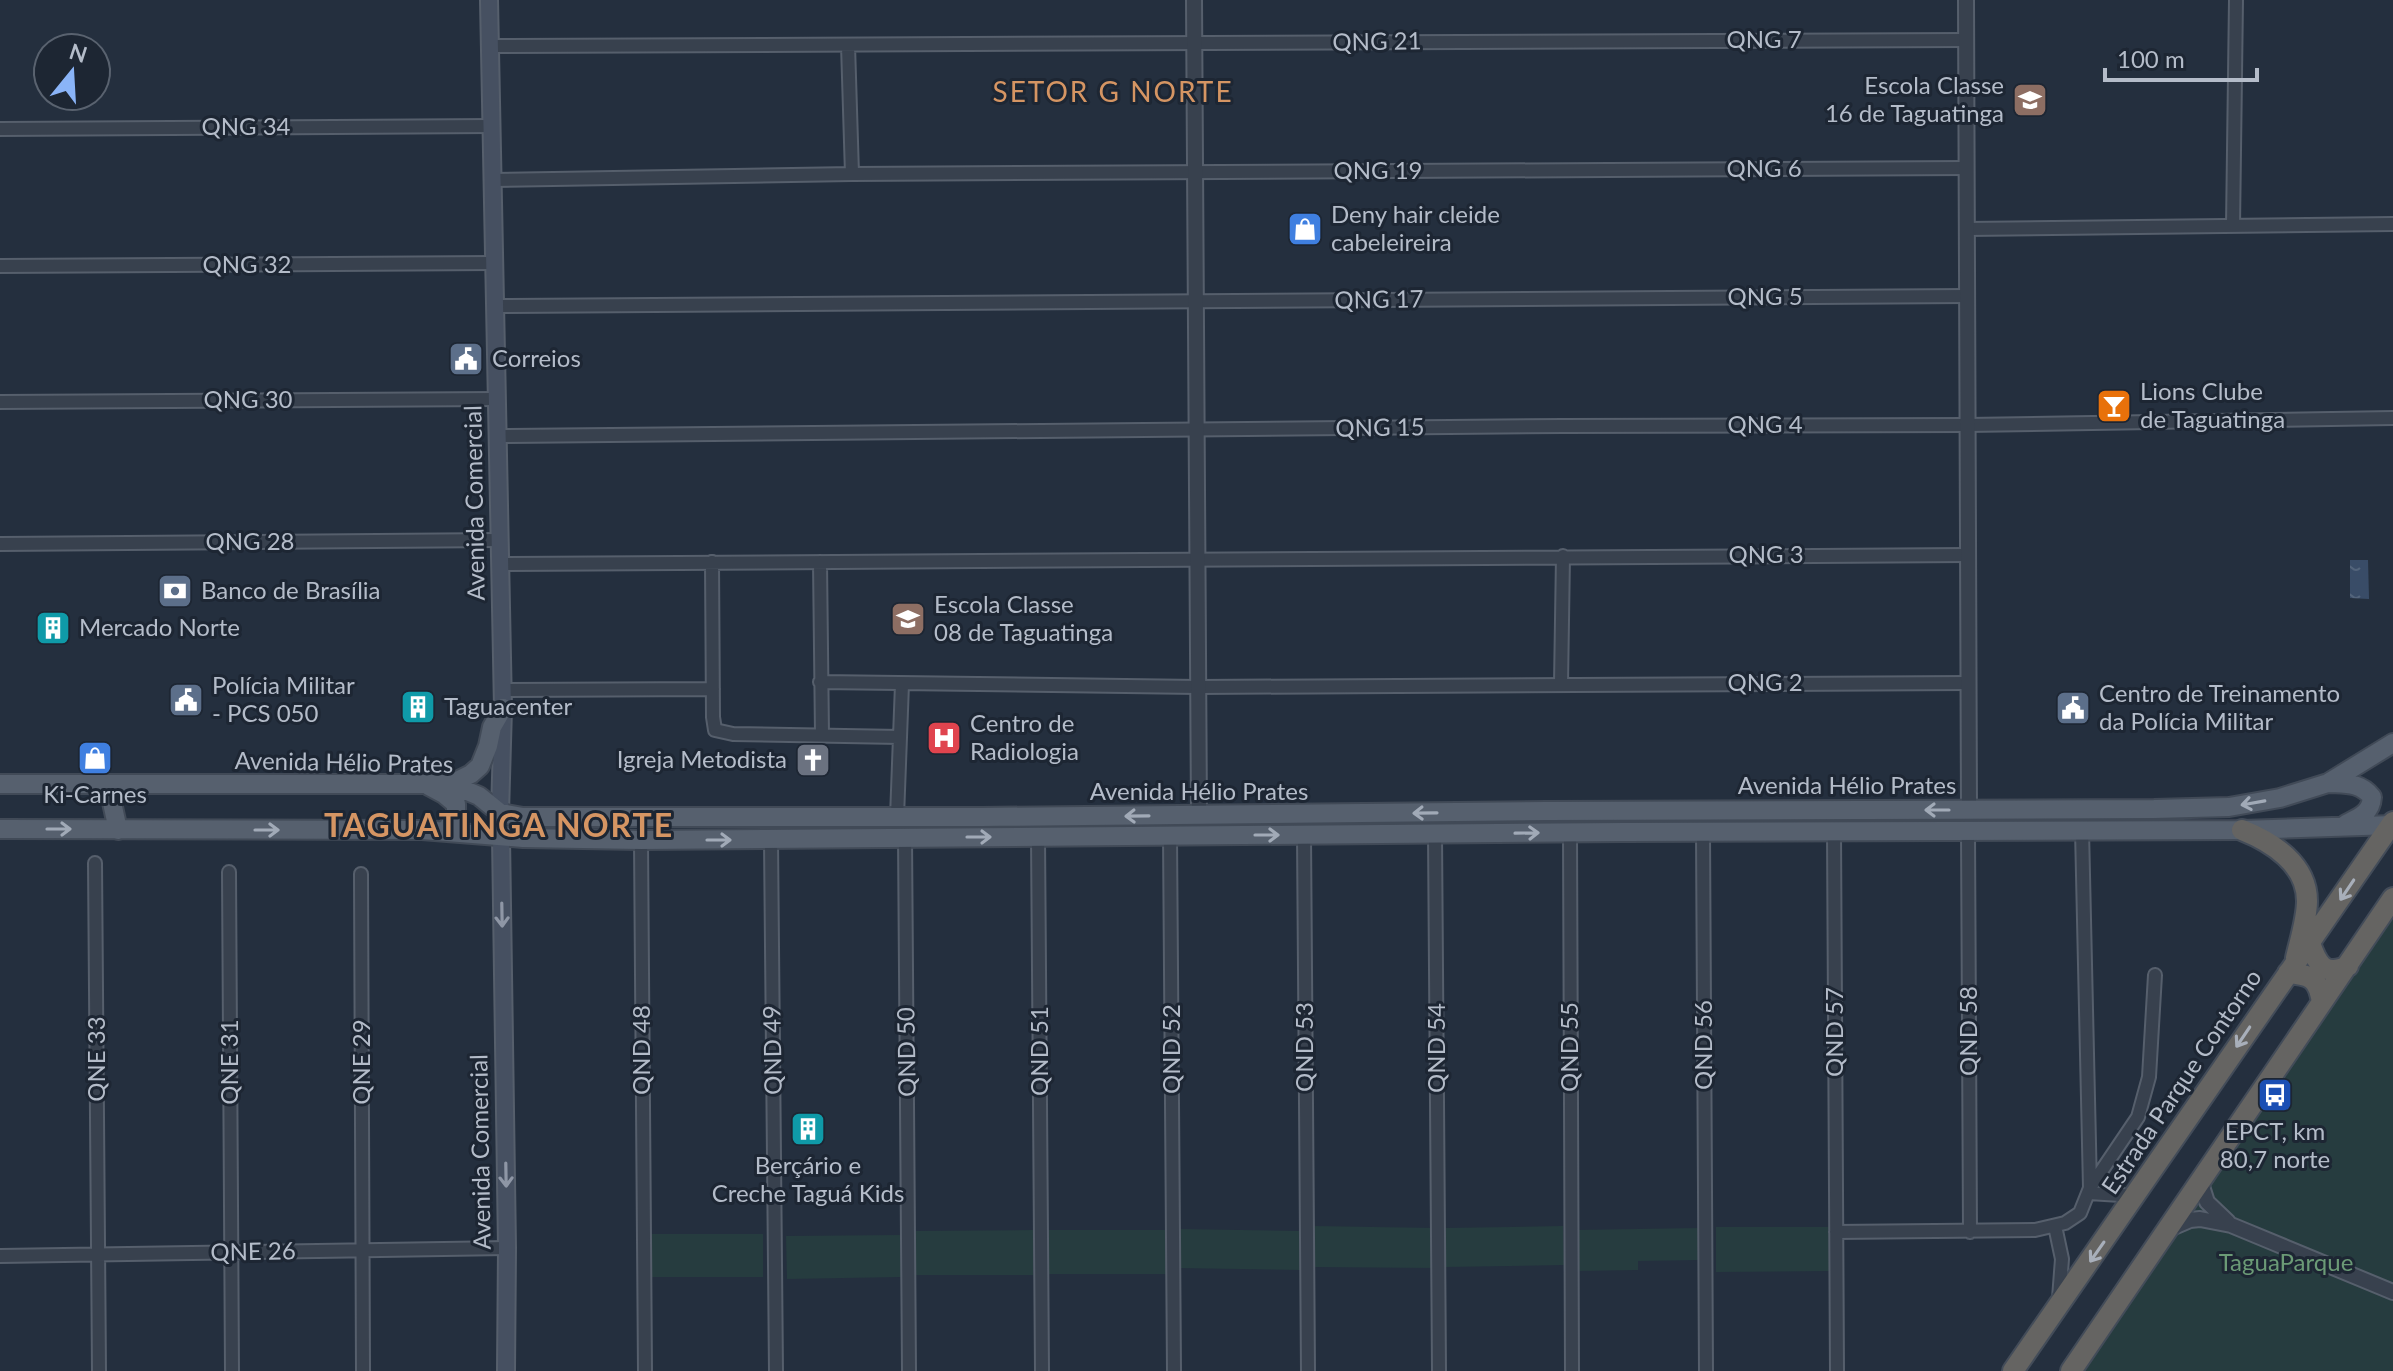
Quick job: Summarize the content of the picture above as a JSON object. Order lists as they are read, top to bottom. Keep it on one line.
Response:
{"streets":{"highway":["Estrada Parque Contorno"],"main road":["Avenida Comercial","Avenida Hélio Prates"],"street":["QNG 7","QNG 21","QNG 34","QNG 6","QNG 19","QNG 32","QNG 5","QNG 17","QNG 30","QNG 4","QNG 15","QNG 28","QNG 3","QNG 2","QND 58","QND 57","QND 56","QND 53","QND 55","QND 54","QND 52","QND 48","QND 49","QND 51","QND 50","QNE 33","QNE 31","QNE 29","QNE 26"]},"crossings":[["QNG 7","QNG 21"],["QNG 21","Avenida Comercial"],["QNG 34","Avenida Comercial"],["QNG 6","QNG 19"],["QNG 19","Avenida Comercial"],["QNG 32","Avenida Comercial"],["QNG 5","QNG 17"],["QNG 17","Avenida Comercial"],["QNG 30","Avenida Comercial"],["QNG 4","QNG 15"],["QNG 15","Avenida Comercial"],["Avenida Comercial","QNG 28"],["Avenida Comercial","QNG 3"],["Avenida Comercial","Avenida Hélio Prates"],["Avenida Comercial","QNE 26"],["Avenida Hélio Prates","QND 58"],["Avenida Hélio Prates","QND 57"],["Avenida Hélio Prates","QND 56"],["Avenida Hélio Prates","QND 53"],["Avenida Hélio Prates","QND 55"],["Avenida Hélio Prates","QND 54"],["Avenida Hélio Prates","QND 52"],["Avenida Hélio Prates","QND 48"],["Avenida Hélio Prates","QND 49"],["Avenida Hélio Prates","QND 51"],["Avenida Hélio Prates","QND 50"],["Avenida Hélio Prates","Estrada Parque Contorno"],["QNE 33","QNE 26"],["QNE 31","QNE 26"],["QNE 29","QNE 26"]],"districts":["SETOR G NORTE","TAGUATINGA NORTE"],"parks":["TaguaParque"],"places":{"school or university":["Escola Classe 16 de Taguatinga","Escola Classe 08 de Taguatinga"],"shop":["Deny hair cleide cabeleireira","Ki-Carnes"],"public building":["Correios","Polícia Militar - PCS 050","Centro de Treinamento da Polícia Militar"],"bar":["Lions Clube de Taguatinga"],"bank":["Banco de Brasília"],"building":["Mercado Norte","Taguacenter","Berçário e Creche Taguá Kids"],"hospital":["Centro de Radiologia"],"church":["Igreja Metodista"],"bus stop":["EPCT, km 80,7 norte"]},"scale_bar":"100 m","north":"top"}
